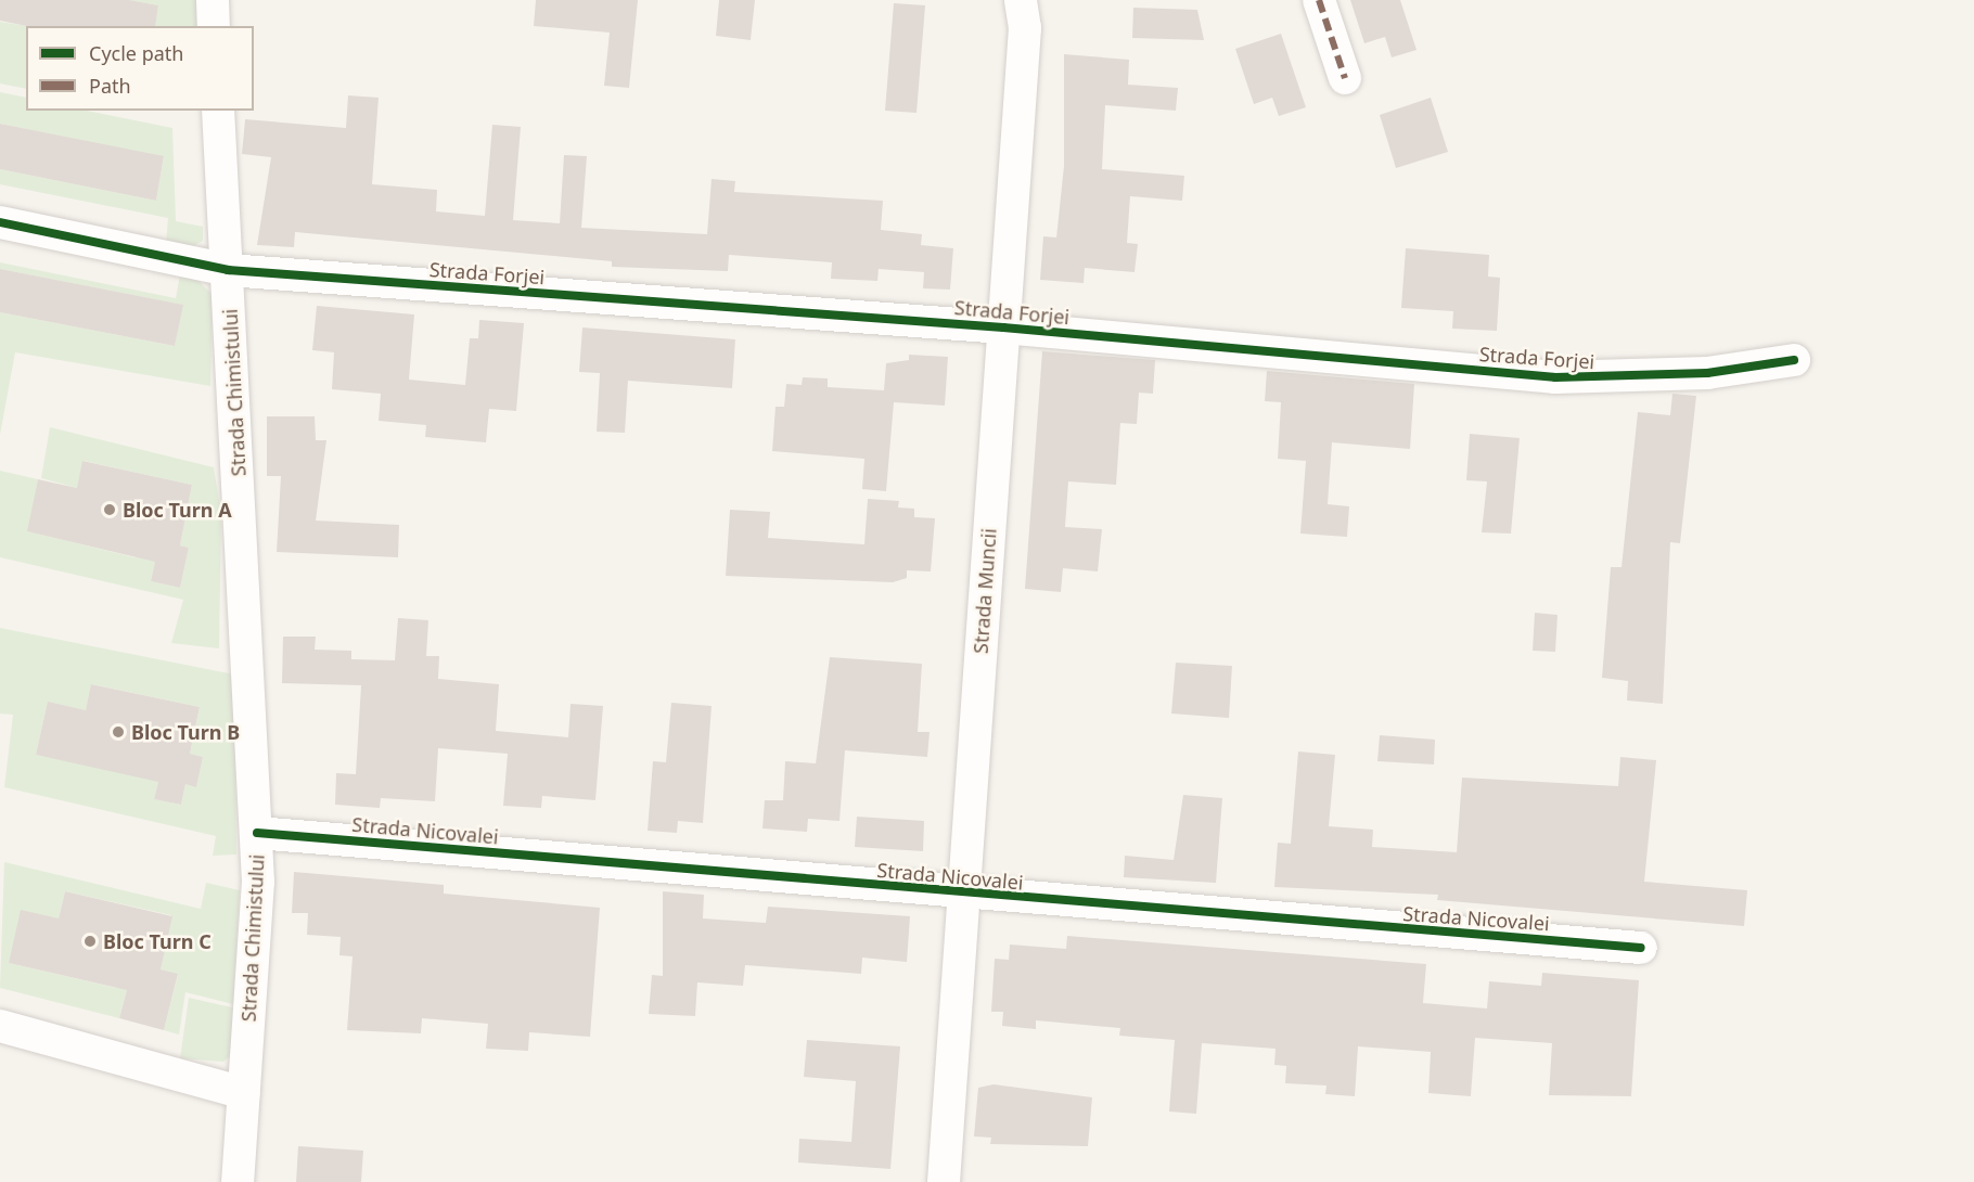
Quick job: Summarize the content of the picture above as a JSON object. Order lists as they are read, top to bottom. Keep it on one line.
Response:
{"streets":{"street":["Strada Forjei","Strada Chimistului","Strada Muncii","Strada Nicovalei"]},"crossings":[["Strada Forjei","Strada Chimistului"],["Strada Forjei","Strada Muncii"],["Strada Chimistului","Strada Nicovalei"],["Strada Muncii","Strada Nicovalei"]],"places":["Bloc Turn A","Bloc Turn B","Bloc Turn C"],"legend":["Cycle path","Path"]}
